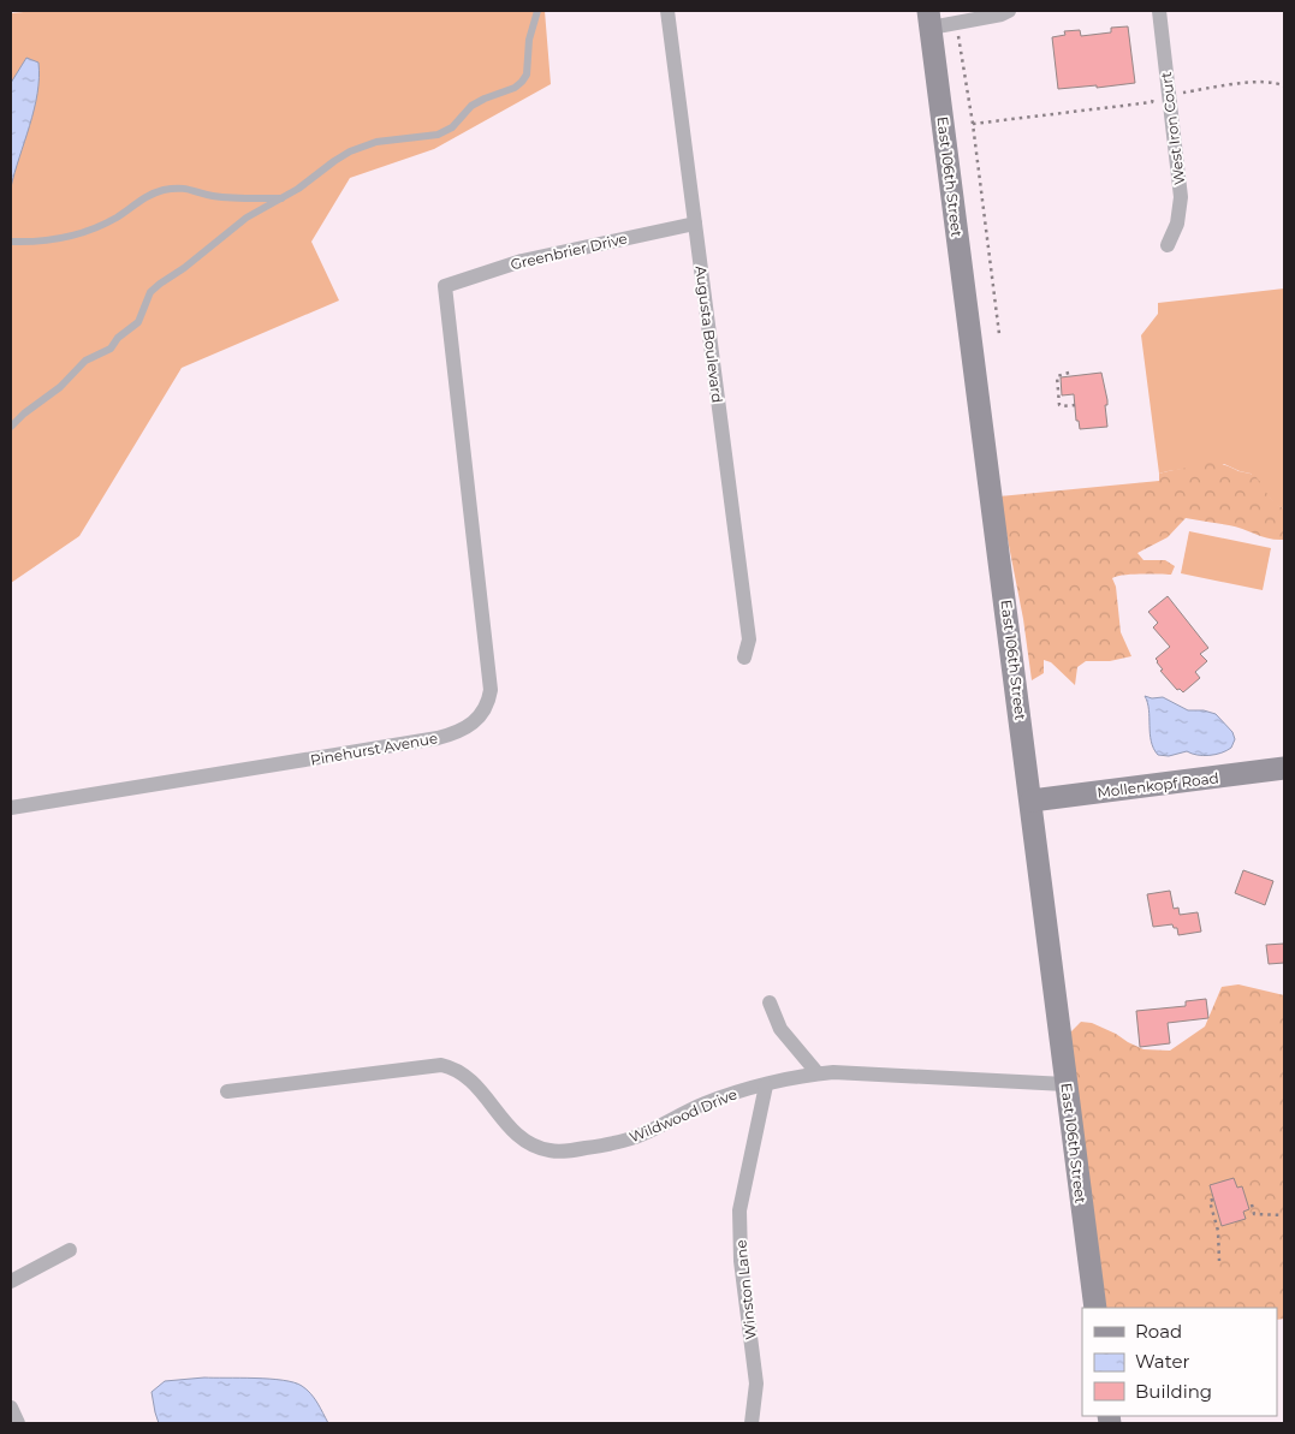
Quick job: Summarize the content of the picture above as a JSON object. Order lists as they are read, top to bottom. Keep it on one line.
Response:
{"streets":{"street":["West Iron Court","East 106th Street","Greenbrier Drive","Augusta Boulevard","Pinehurst Avenue","Mollenkopf Road","Wildwood Drive","Winston Lane"]},"crossings":[["East 106th Street","Mollenkopf Road"],["East 106th Street","Wildwood Drive"],["Greenbrier Drive","Augusta Boulevard"],["Greenbrier Drive","Pinehurst Avenue"],["Wildwood Drive","Winston Lane"]],"legend":["Road","Water","Building"]}
